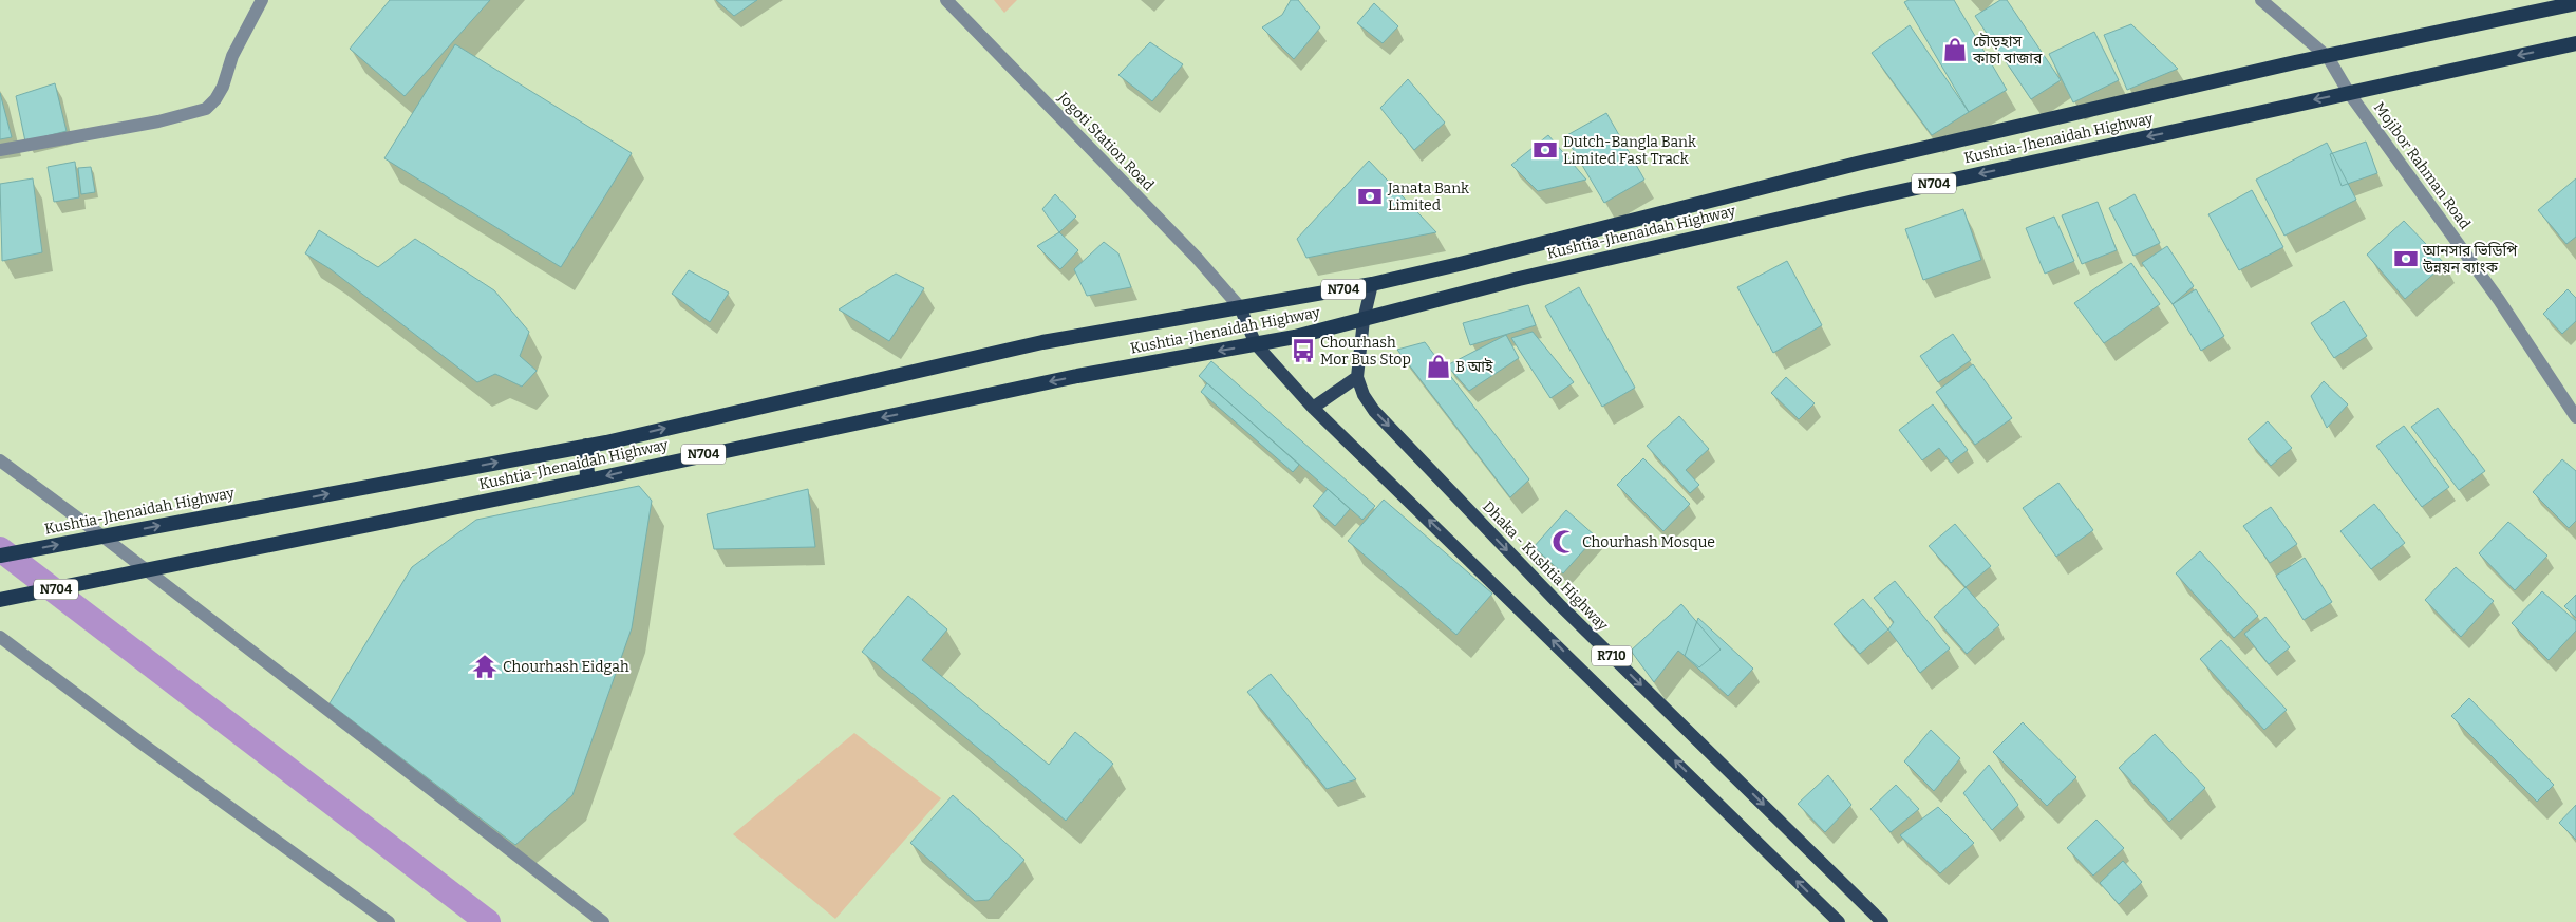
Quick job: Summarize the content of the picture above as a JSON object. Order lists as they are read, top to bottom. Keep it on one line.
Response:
{"streets":{"highway":["Kushtia-Jhenaidah Highway","N704"],"main road":["Dhaka - Kushtia Highway","R710"],"street":["Jogoti Station Road","Mojibor Rahman Road"]},"crossings":[["Kushtia-Jhenaidah Highway","Jogoti Station Road"],["Kushtia-Jhenaidah Highway","Mojibor Rahman Road"],["Kushtia-Jhenaidah Highway","R710"],["Jogoti Station Road","R710"]],"places":{"shop":["চৌড়হাস কাচা বাজার","B আই"],"bank":["Dutch-Bangla Bank Limited Fast Track","Janata Bank Limited","আনসার ভিডিপি উন্নয়ন ব্যাংক"],"bus stop":["Chourhash Mor Bus Stop"],"mosque":["Chourhash Mosque"],"temple":["Chourhash Eidgah"]}}
